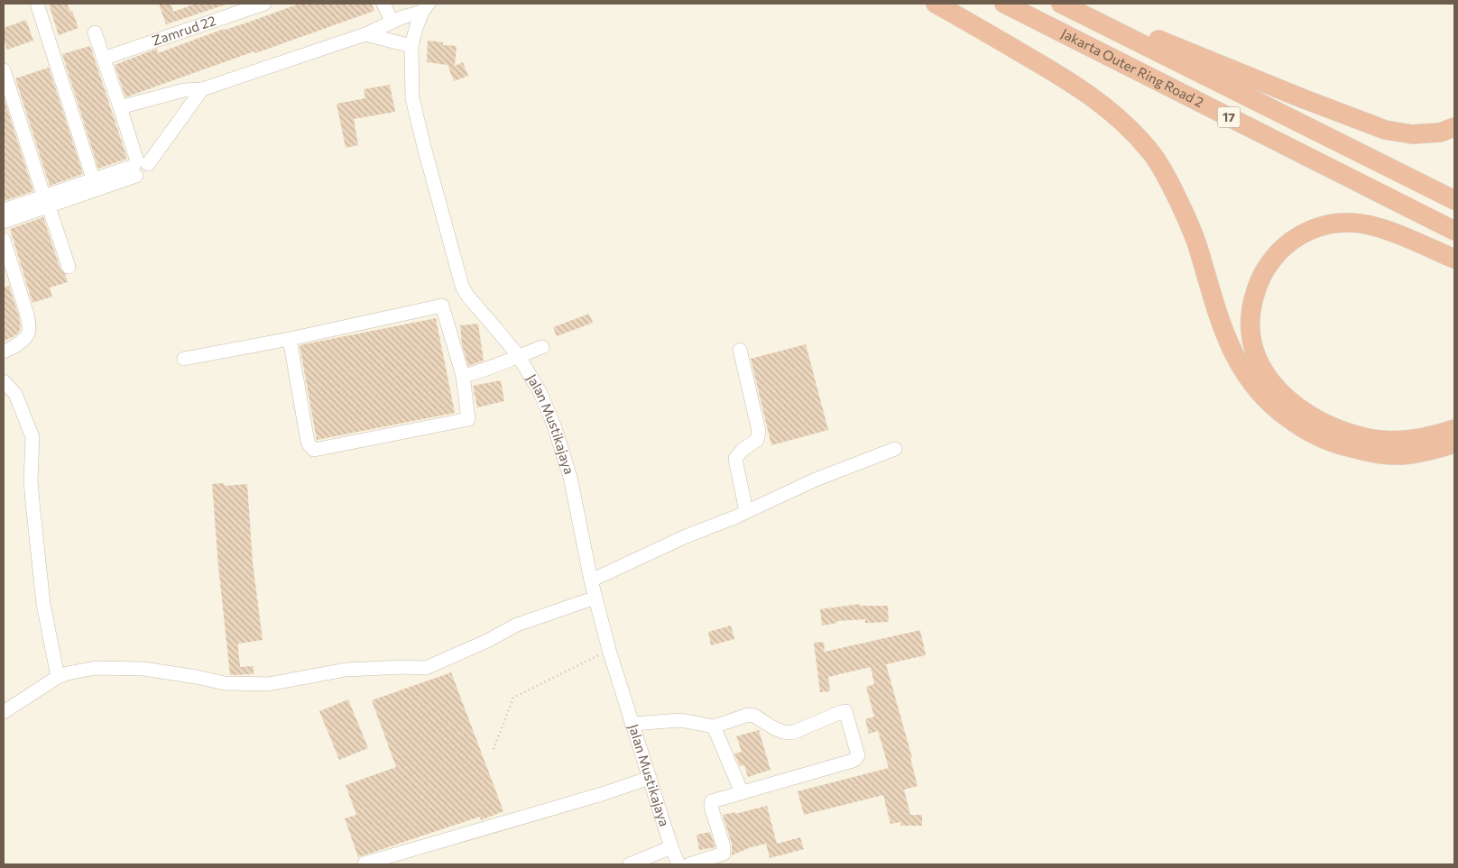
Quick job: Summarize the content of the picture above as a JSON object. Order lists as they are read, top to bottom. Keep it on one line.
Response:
{"streets":{"highway":["Jakarta Outer Ring Road 2","17"],"street":["Zamrud 22","Jalan Mustikajaya"]}}
